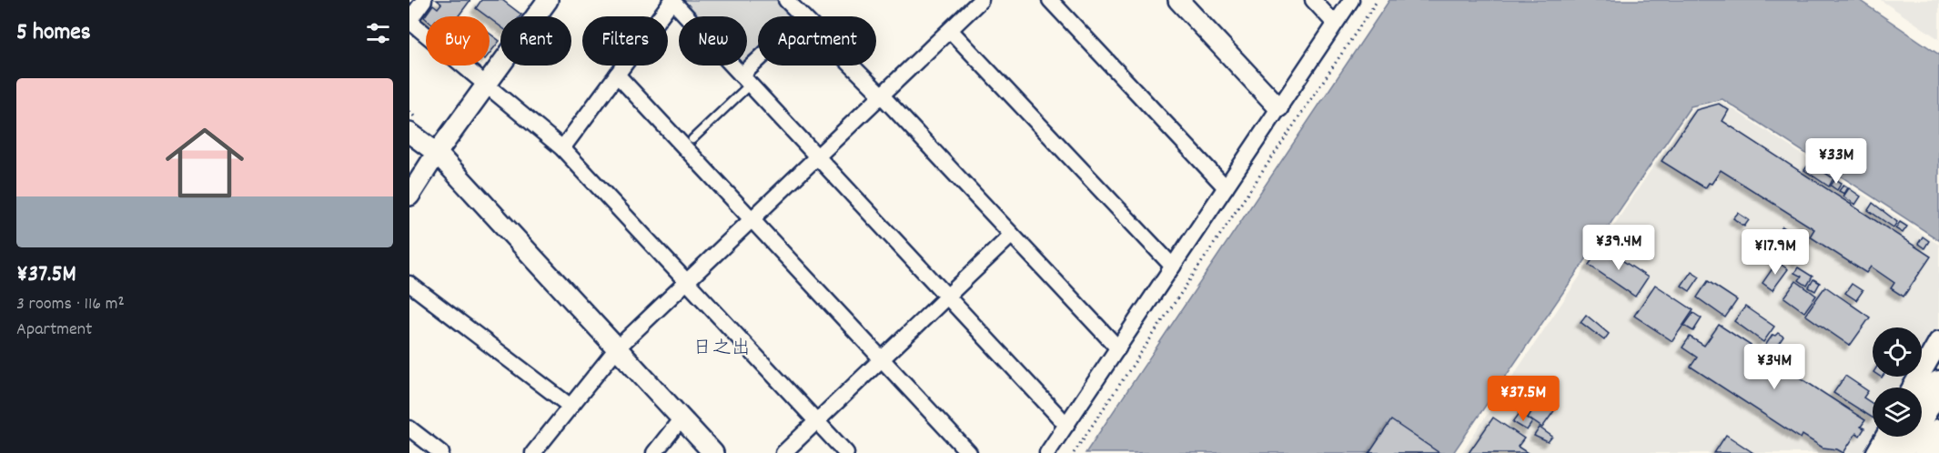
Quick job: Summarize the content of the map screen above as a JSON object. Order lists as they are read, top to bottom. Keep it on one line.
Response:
{"districts":["日之出"],"page":{"heading":"5 homes","chip":["Buy","Rent","Filters","New","Apartment"],"list":[{"name":"¥37.5M","note":"3 rooms · 116 m² · Apartment"}],"price":["¥33M","¥39.4M","¥17.9M","¥34M","¥37.5M"]}}
